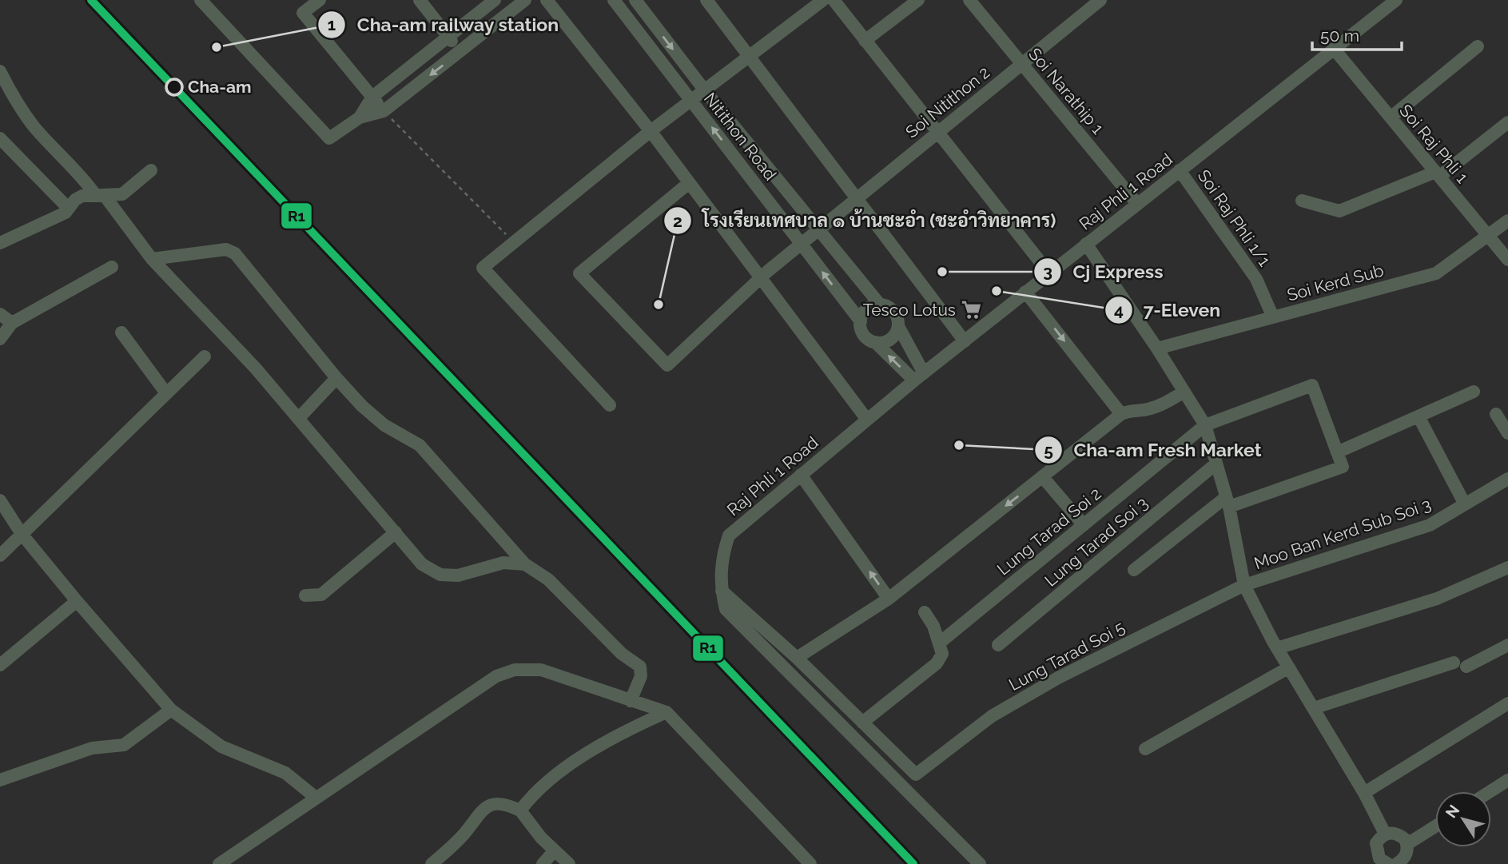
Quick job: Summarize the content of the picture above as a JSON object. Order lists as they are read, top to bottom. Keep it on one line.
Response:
{"streets":{"street":["Soi Narathip 1","Soi Nitithon 2","Nitithon Road","Soi Raj Phli 1","Raj Phli 1 Road","Soi Raj Phli 1/1","Soi Kerd Sub","Lung Tarad Soi 2","Moo Ban Kerd Sub Soi 3","Lung Tarad Soi 3","Lung Tarad Soi 5"]},"crossings":[["Soi Narathip 1","Soi Nitithon 2"],["Soi Narathip 1","Raj Phli 1 Road"],["Soi Nitithon 2","Nitithon Road"],["Soi Raj Phli 1","Raj Phli 1 Road"],["Soi Raj Phli 1","Soi Kerd Sub"],["Raj Phli 1 Road","Soi Raj Phli 1/1"],["Soi Raj Phli 1/1","Soi Kerd Sub"],["Moo Ban Kerd Sub Soi 3","Lung Tarad Soi 5"]],"places":{"other":["Cha-am railway station","Cha-am","Cj Express","7-Eleven","โรงเรียนเทศบาล ๑ บ้านชะอำ (ชะอำวิทยาคาร)","Cha-am Fresh Market"],"supermarket":["Tesco Lotus"]},"lines":["transit line R1"],"scale_bar":"50 m","north":"top left"}
